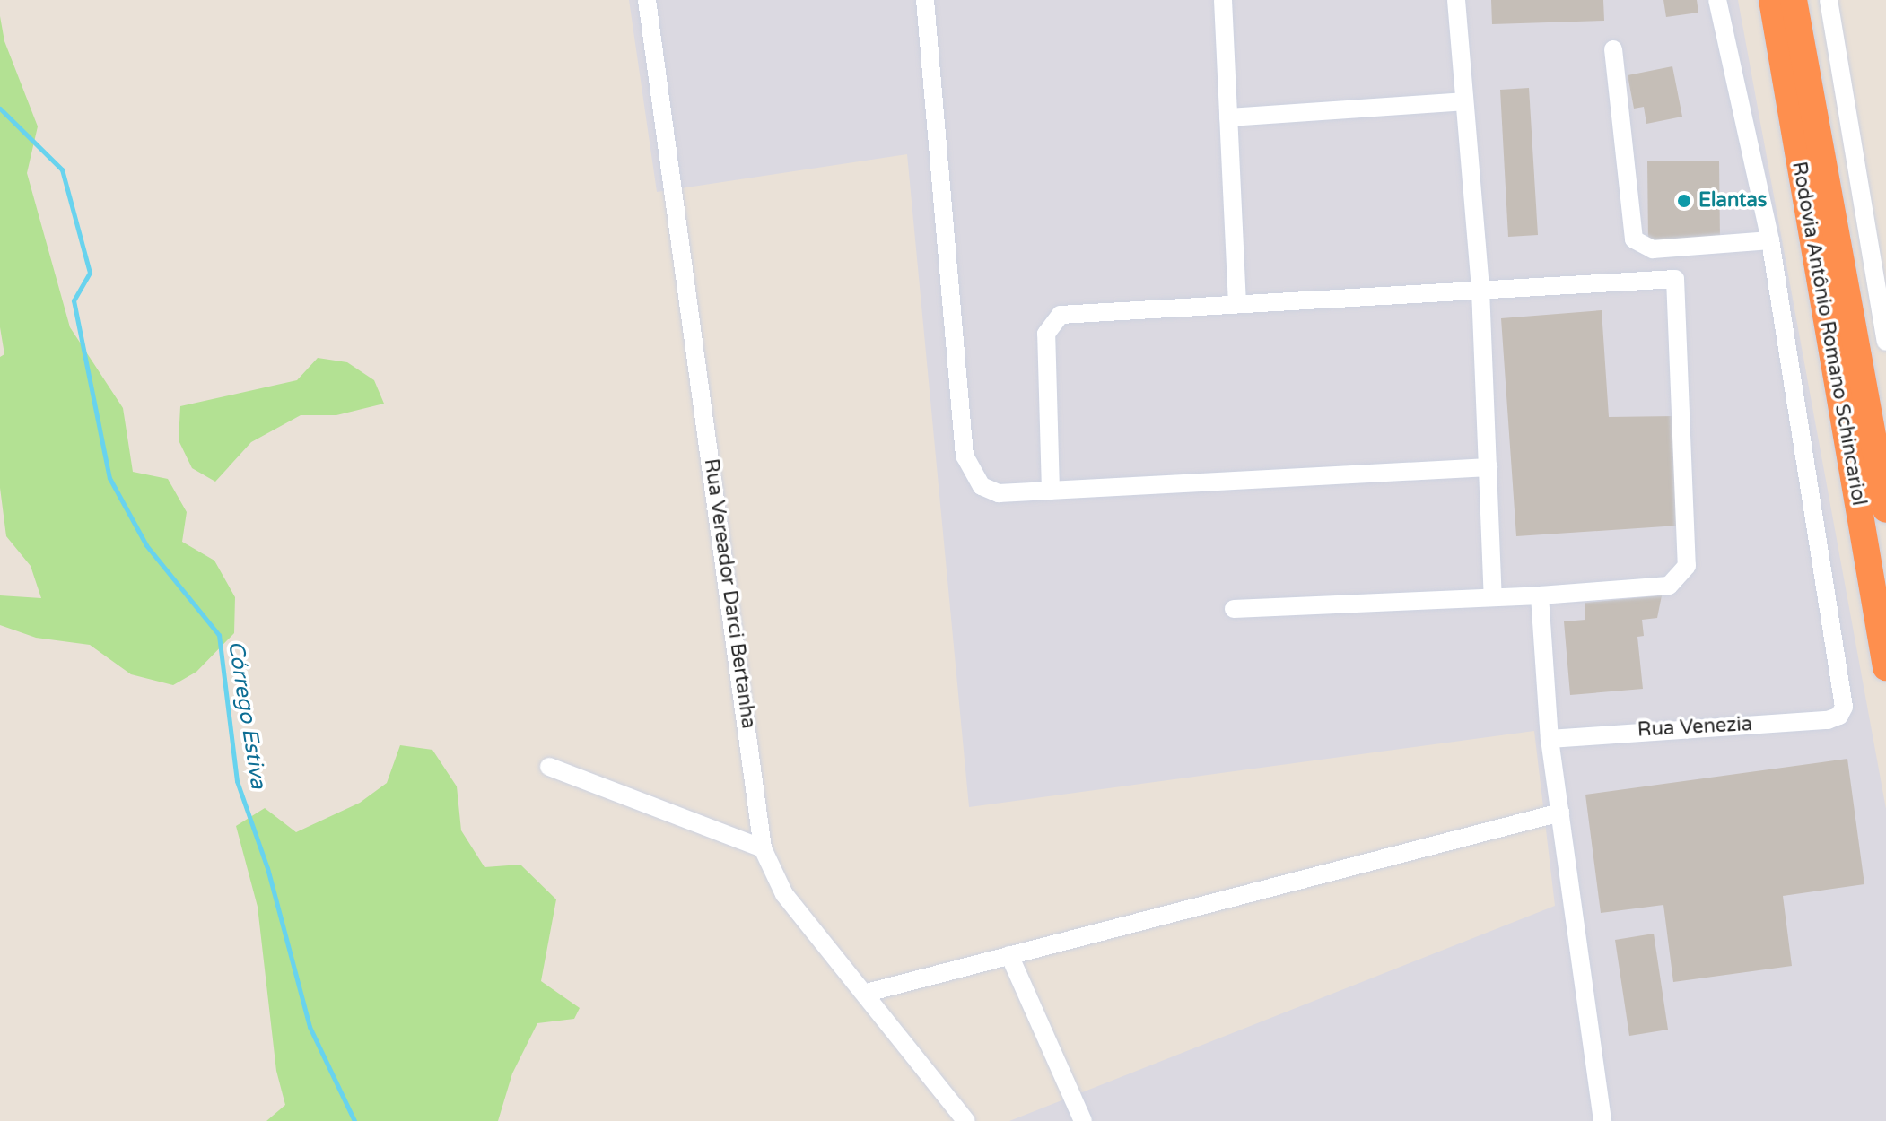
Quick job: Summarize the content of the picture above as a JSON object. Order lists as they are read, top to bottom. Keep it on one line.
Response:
{"streets":{"highway":["Rodovia Antônio Romano Schincariol"],"street":["Rua Vereador Darci Bertanha","Rua Venezia"]},"water":["Córrego Estiva"],"places":["Elantas"]}
